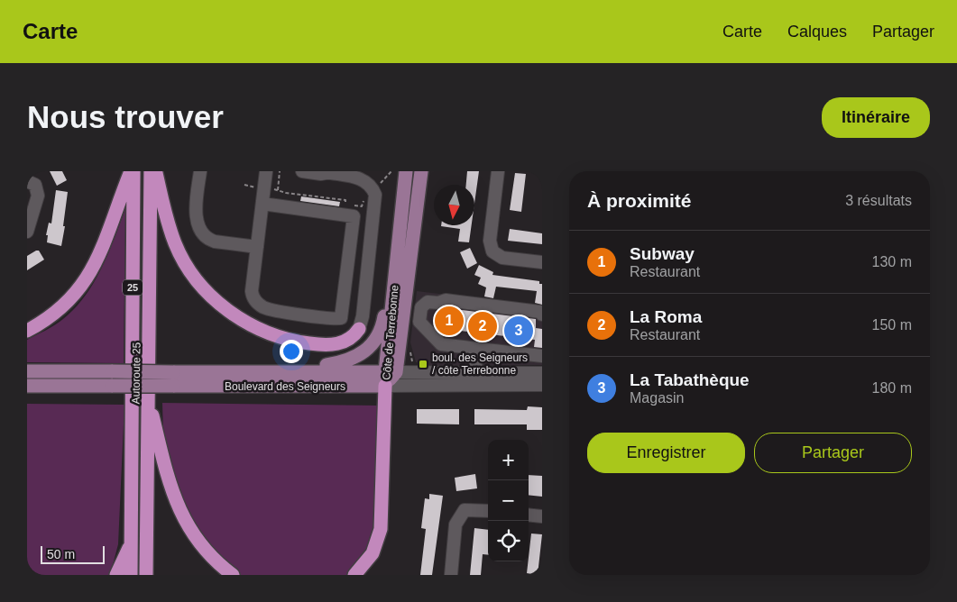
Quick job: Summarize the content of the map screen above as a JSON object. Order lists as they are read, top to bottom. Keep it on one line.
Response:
{"streets":{"highway":["25","Autoroute 25"],"main road":["Côte de Terrebonne","Boulevard des Seigneurs"]},"crossings":[["Côte de Terrebonne","Boulevard des Seigneurs"]],"places":{"transit":["boul. des Seigneurs / côte Terrebonne"]},"scale_bar":"50 m","north":"bottom","page":{"header":"Carte","nav":["Carte","Calques","Partager"],"buttons":["Itinéraire",["Enregistrer","Partager"]],"title":"Nous trouver","heading":["À proximité","3 résultats"],"list":[{"mark":"1","name":"Subway","note":"Restaurant","value":"130 m"},{"mark":"2","name":"La Roma","note":"Restaurant","value":"150 m"},{"mark":"3","name":"La Tabathèque","note":"Magasin","value":"180 m"}],"pins":["1","2","3"],"map_buttons":["+","−"],"scale":"50 m"}}
